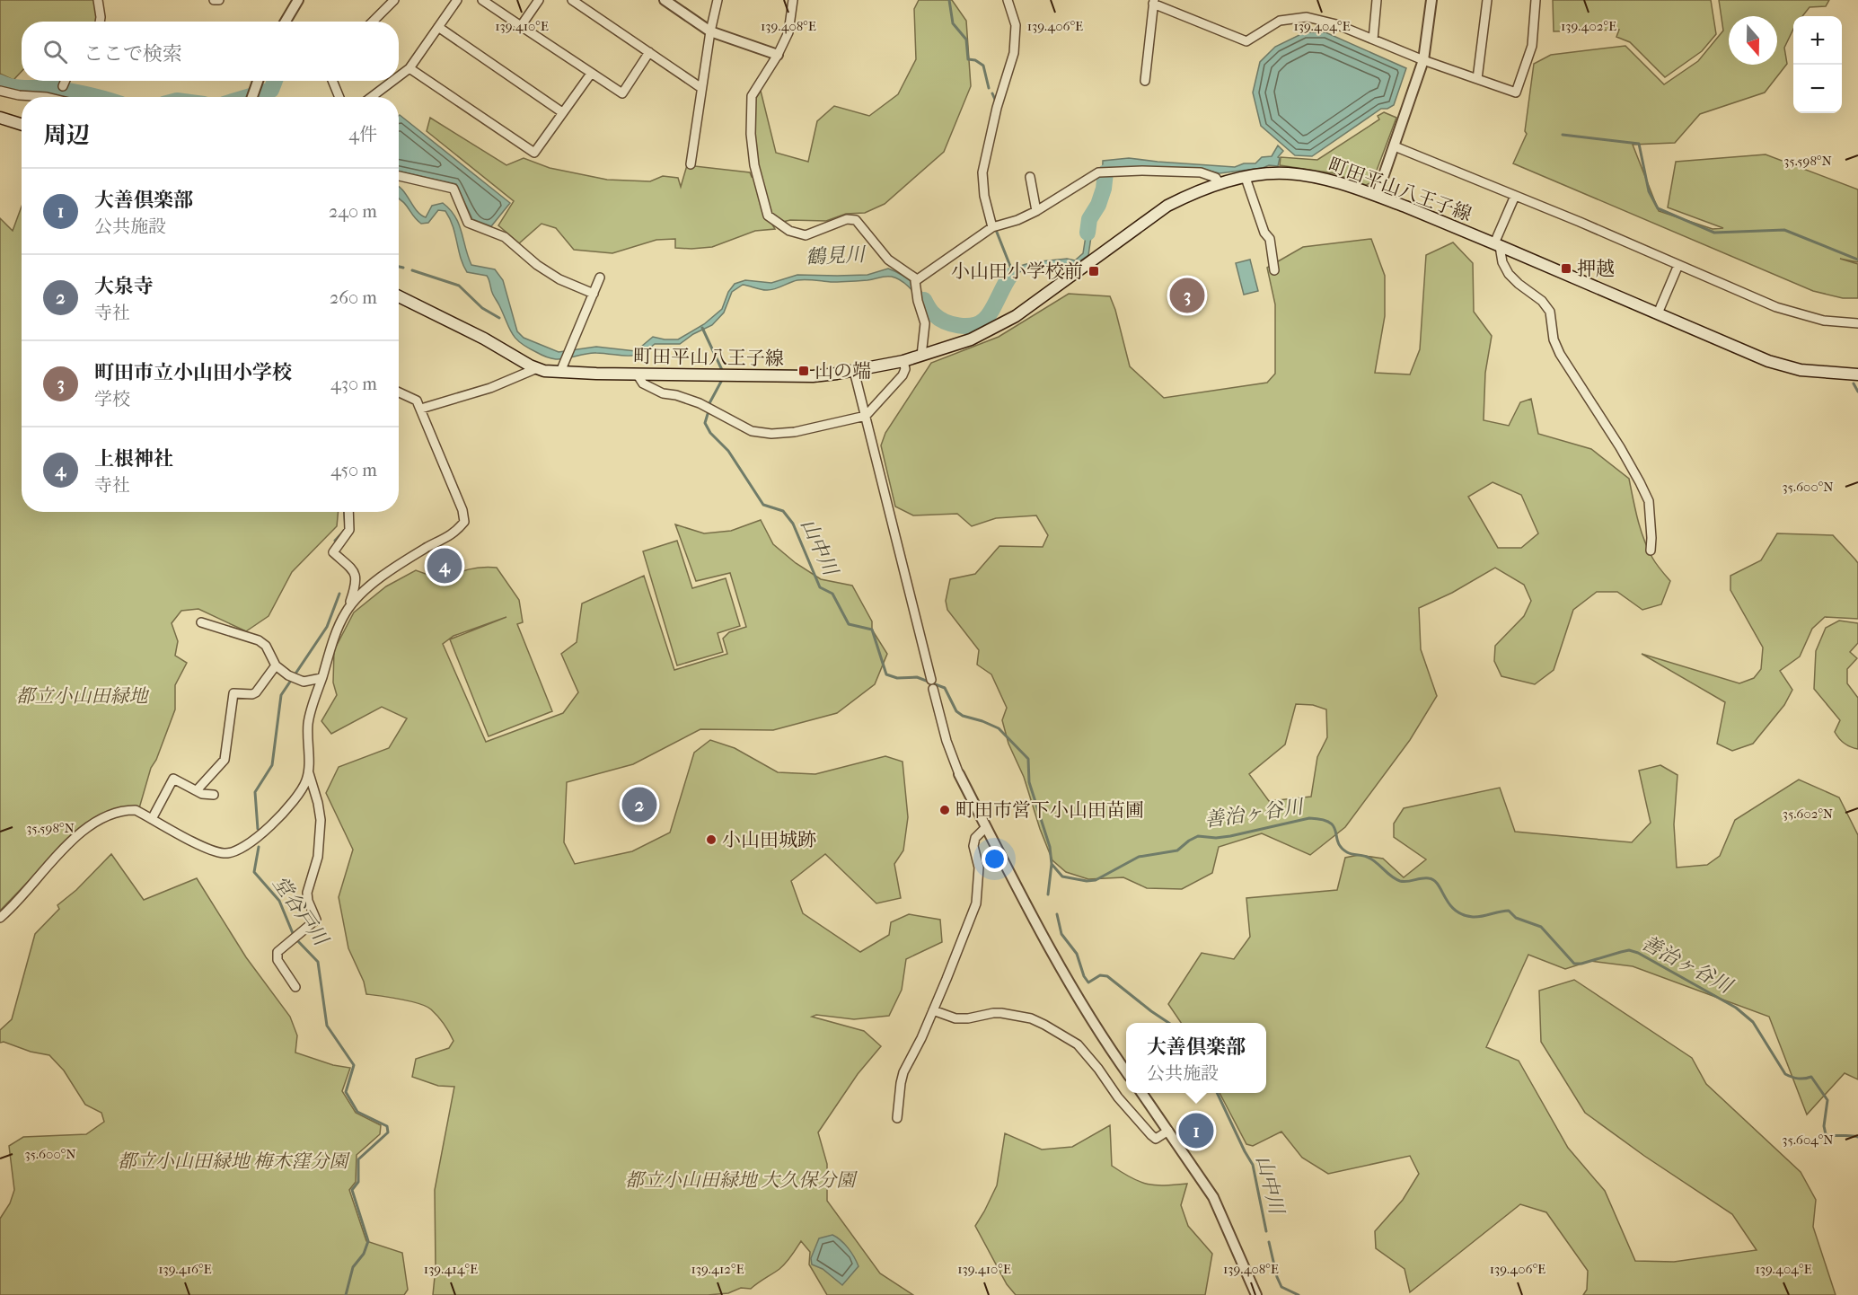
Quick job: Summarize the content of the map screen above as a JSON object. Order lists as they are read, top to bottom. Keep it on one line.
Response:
{"streets":{"main road":["町田平山八王子線"]},"water":["鶴見川","山中川","善治ヶ谷川","堂谷戸川"],"parks":["都立小山田緑地","都立小山田緑地 梅木窪分園","都立小山田緑地 大久保分園"],"places":{"transit":["押越","小山田小学校前","山の端"],"other":["町田市営下小山田苗圃","小山田城跡"]},"north":"bottom","page":{"map_buttons":["+","−"],"search":"ここで検索","heading":["周辺","4件"],"list":[{"mark":"1","name":"大善倶楽部","note":"公共施設","value":"240 m"},{"mark":"2","name":"大泉寺","note":"寺社","value":"260 m"},{"mark":"3","name":"町田市立小山田小学校","note":"学校","value":"430 m"},{"mark":"4","name":"上根神社","note":"寺社","value":"450 m"}],"pins":["3","4","2","1"],"popup":["大善倶楽部","公共施設"]},"coordinates":["139.410°E","139.408°E","139.406°E","139.402°E","139.404°E","35.598°N","35.600°N","35.602°N","35.604°N","139.416°E","139.414°E","139.412°E"]}
